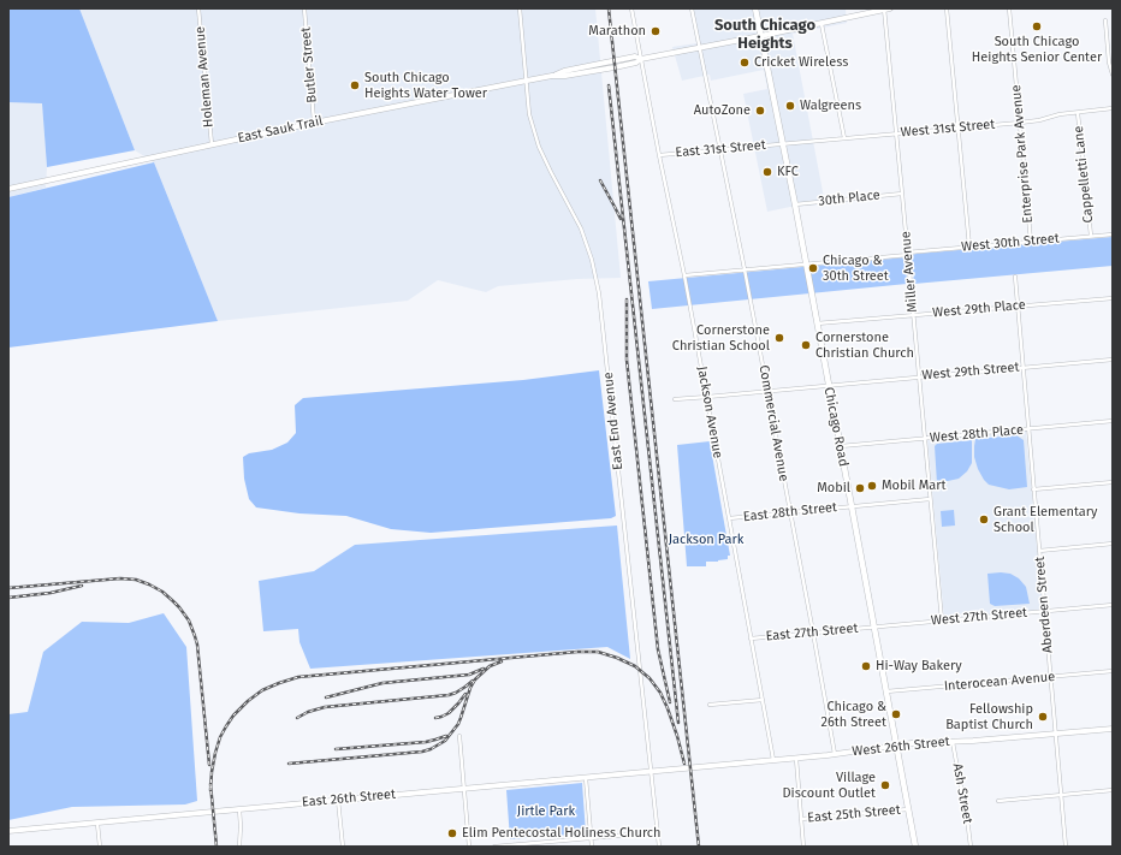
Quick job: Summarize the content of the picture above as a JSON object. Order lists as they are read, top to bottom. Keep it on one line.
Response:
{"streets":{"main road":["Chicago Road"],"street":["Butler Street","Holeman Avenue","West 31st Street","East Sauk Trail","East 31st Street","Enterprise Park Avenue","Cappelletti Lane","30th Place","West 30th Street","Miller Avenue","West 29th Place","West 29th Street","Jackson Avenue","East End Avenue","Commercial Avenue","West 28th Place","East 28th Street","Aberdeen Street","West 27th Street","East 27th Street","Interocean Avenue","West 26th Street","Ash Street","East 26th Street","East 25th Street"]},"crossings":[["Butler Street","East Sauk Trail"],["Holeman Avenue","East Sauk Trail"],["West 31st Street","East 31st Street"],["West 31st Street","Enterprise Park Avenue"],["West 31st Street","Cappelletti Lane"],["West 31st Street","Miller Avenue"],["West 31st Street","Chicago Road"],["East Sauk Trail","Miller Avenue"],["East Sauk Trail","Jackson Avenue"],["East Sauk Trail","East End Avenue"],["East Sauk Trail","Commercial Avenue"],["East Sauk Trail","Chicago Road"],["East 31st Street","Jackson Avenue"],["East 31st Street","Commercial Avenue"],["East 31st Street","Chicago Road"],["Enterprise Park Avenue","West 30th Street"],["Cappelletti Lane","West 30th Street"],["30th Place","Miller Avenue"],["30th Place","Chicago Road"],["West 30th Street","Miller Avenue"],["West 30th Street","Jackson Avenue"],["West 30th Street","Commercial Avenue"],["West 30th Street","Chicago Road"],["Miller Avenue","West 29th Place"],["Miller Avenue","West 29th Street"],["Miller Avenue","West 28th Place"],["Miller Avenue","East 28th Street"],["Miller Avenue","West 27th Street"],["West 29th Place","Chicago Road"],["West 29th Place","Aberdeen Street"],["West 29th Street","Jackson Avenue"],["West 29th Street","Commercial Avenue"],["West 29th Street","Chicago Road"],["West 29th Street","Aberdeen Street"],["Jackson Avenue","East 28th Street"],["Jackson Avenue","East 27th Street"],["Jackson Avenue","West 26th Street"],["East End Avenue","East 26th Street"],["Commercial Avenue","East 28th Street"],["Commercial Avenue","East 27th Street"],["Commercial Avenue","West 26th Street"],["Chicago Road","West 28th Place"],["Chicago Road","East 28th Street"],["Chicago Road","West 27th Street"],["Chicago Road","East 27th Street"],["Chicago Road","Interocean Avenue"],["Chicago Road","West 26th Street"],["Chicago Road","East 25th Street"],["West 28th Place","Aberdeen Street"],["Aberdeen Street","West 27th Street"],["Aberdeen Street","Interocean Avenue"],["Aberdeen Street","West 26th Street"],["West 27th Street","East 27th Street"],["West 26th Street","Ash Street"],["West 26th Street","East 26th Street"]],"districts":["South Chicago Heights"],"parks":["Jackson Park","Jirtle Park"],"places":["South Chicago Heights Senior Center","Marathon","Cricket Wireless","South Chicago Heights Water Tower","Walgreens","AutoZone","KFC","Chicago & 30th Street","Cornerstone Christian School","Cornerstone Christian Church","Mobil Mart","Mobil","Grant Elementary School","Hi-Way Bakery","Chicago & 26th Street","Fellowship Baptist Church","Village Discount Outlet","Elim Pentecostal Holiness Church"]}
